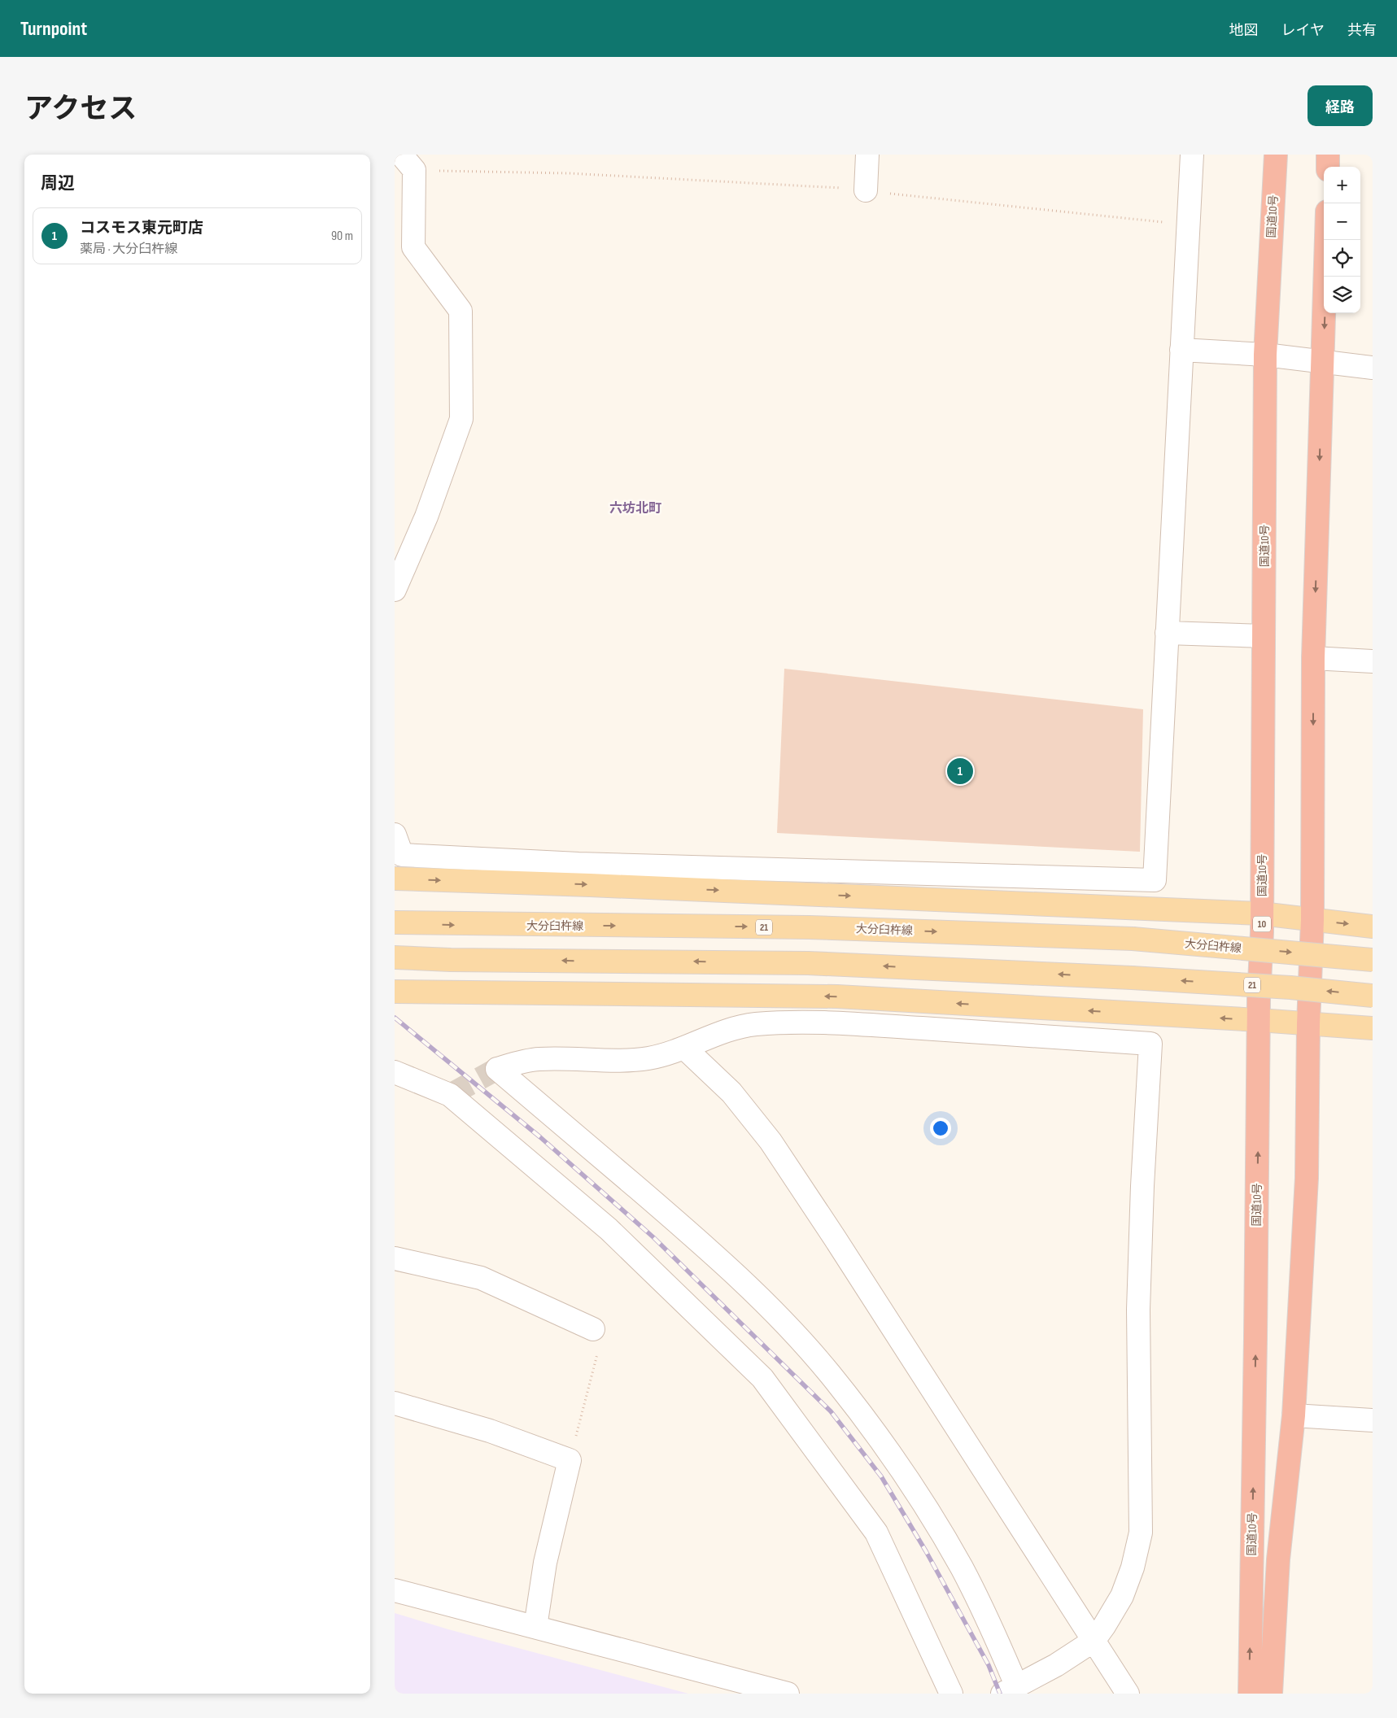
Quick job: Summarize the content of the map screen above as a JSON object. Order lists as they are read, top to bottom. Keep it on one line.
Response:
{"streets":{"highway":["国道10号","10"],"main road":["大分臼杵線","21"]},"districts":["六坊北町"],"page":{"header":"Turnpoint","nav":["地図","レイヤ","共有"],"title":"アクセス","buttons":"経路","heading":"周辺","map_buttons":["+","−"],"list":[{"mark":"1","name":"コスモス東元町店","note":"薬局 · 大分臼杵線","value":"90 m"}],"pins":"1"}}
